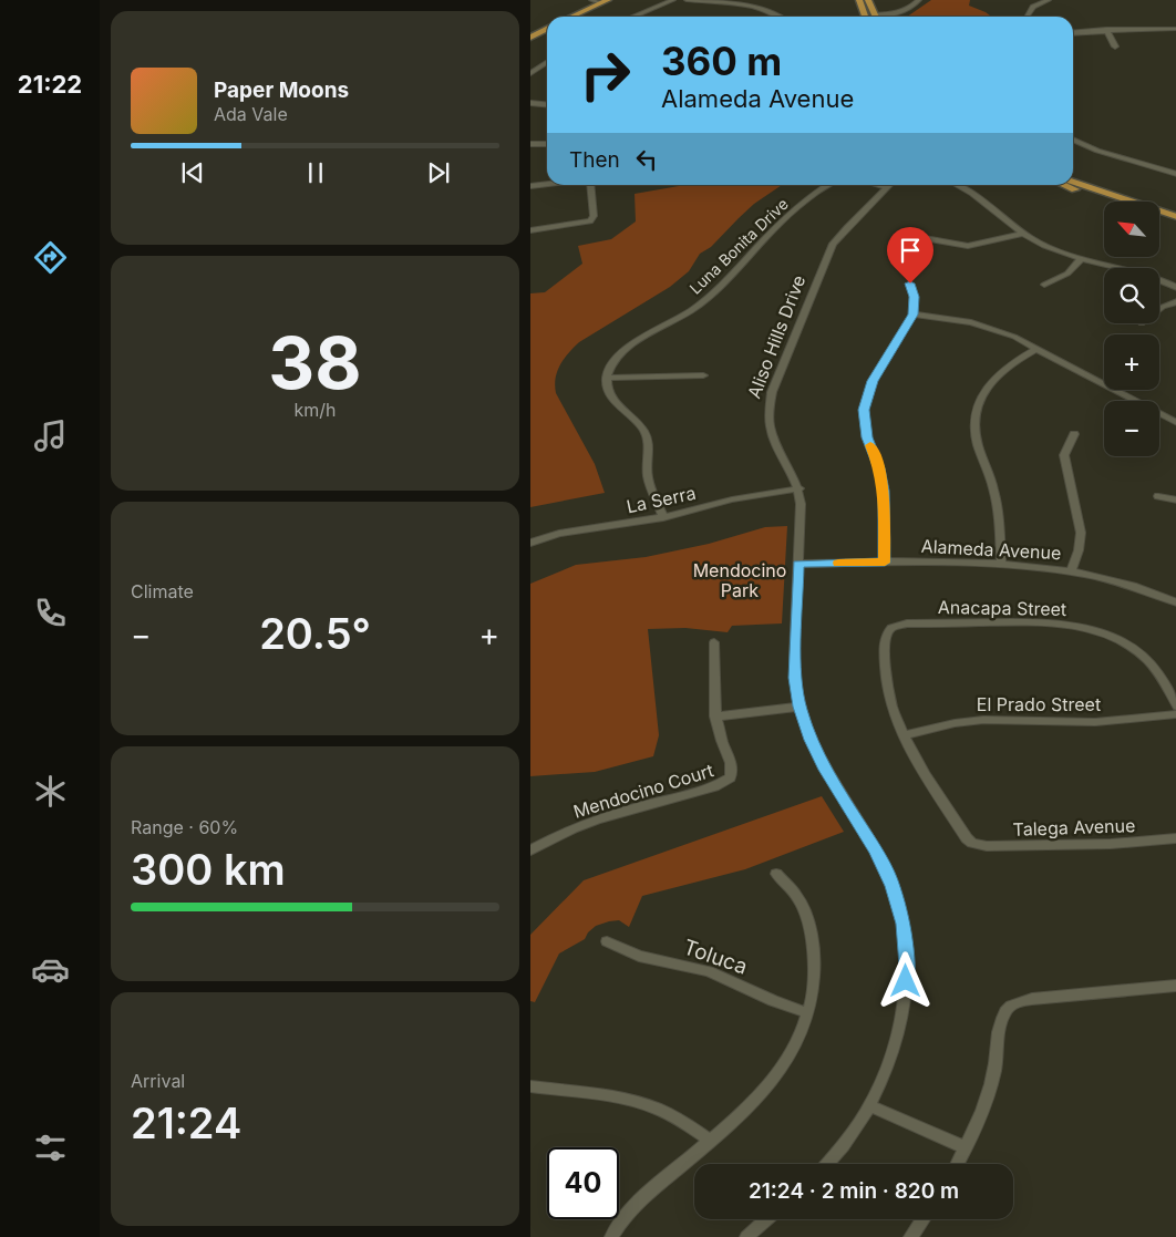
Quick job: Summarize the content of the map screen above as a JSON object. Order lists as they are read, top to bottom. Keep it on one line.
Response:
{"streets":{"street":["Luna Bonita Drive","Aliso Hills Drive","La Serra","Alameda Avenue","Anacapa Street","El Prado Street","Mendocino Court","Talega Avenue","Toluca"]},"crossings":[["Aliso Hills Drive","La Serra"],["Aliso Hills Drive","Alameda Avenue"],["Anacapa Street","El Prado Street"],["Anacapa Street","Talega Avenue"],["El Prado Street","Talega Avenue"]],"parks":["Mendocino Park"],"north":"top left","page":{"tabs":"21:22","turn":["360 m","Alameda Avenue"],"song":["Paper Moons","Ada Vale"],"then":"Then","map_buttons":["+","−"],"tile":[["38","km/h"],"Climate",["Range · 60%","300 km"],["Arrival","21:24"]],"heat":["−","20.5°","+"],"limit":"40","trip":"21:24 · 2 min · 820 m"}}
